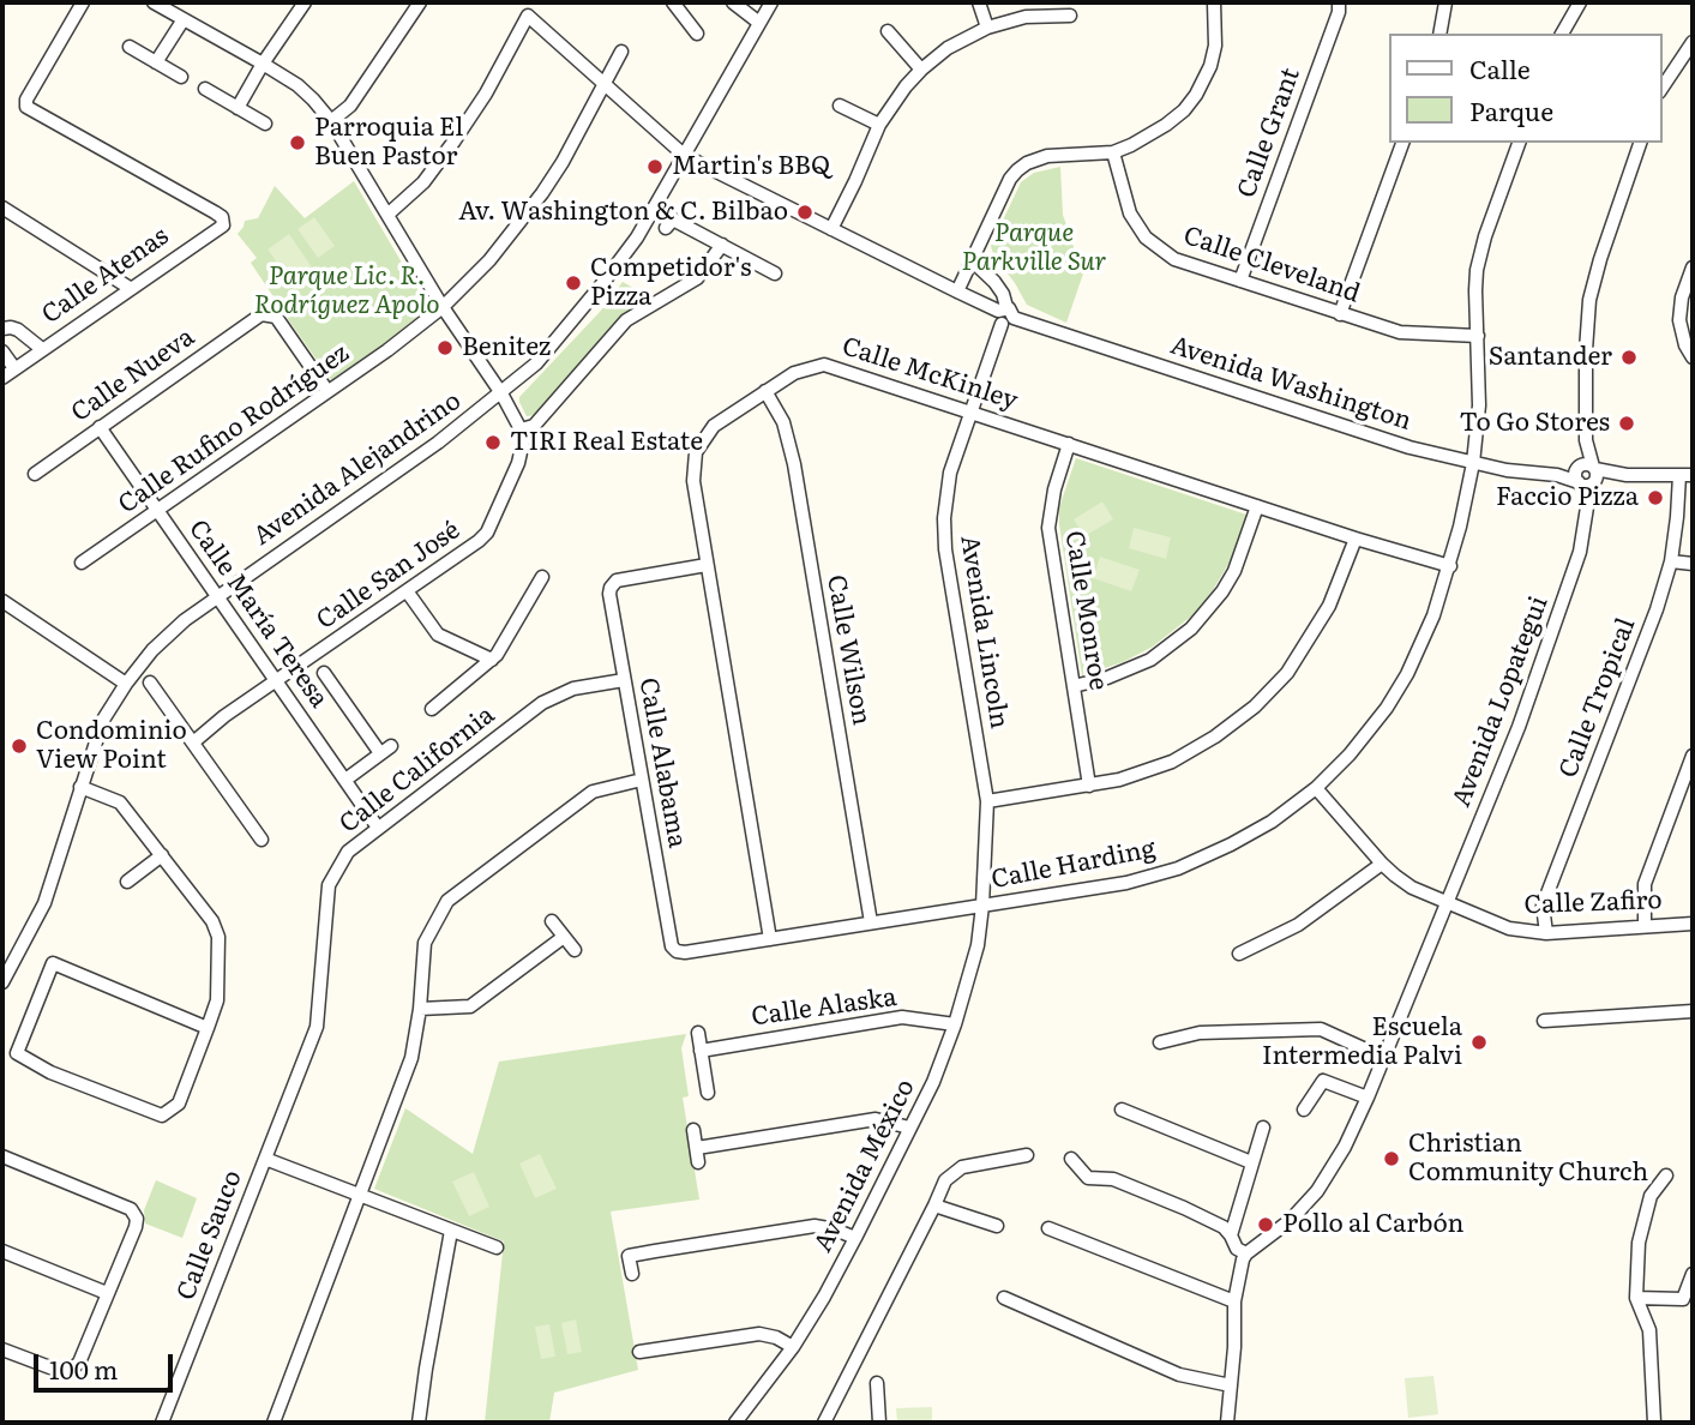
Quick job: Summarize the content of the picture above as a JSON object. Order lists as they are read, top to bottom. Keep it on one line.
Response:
{"streets":{"street":["Calle Grant","Calle Cleveland","Calle Atenas","Calle McKinley","Calle Nueva","Avenida Washington","Calle Rufino Rodríguez","Avenida Alejandrino","Calle San José","Calle Monroe","Calle María Teresa","Avenida Lincoln","Calle Wilson","Calle Tropical","Avenida Lopategui","Calle Alabama","Calle California","Calle Harding","Calle Zafiro","Calle Alaska","Avenida México","Calle Sauco"]},"crossings":[["Calle Grant","Calle Cleveland"],["Calle Cleveland","Calle Harding"],["Calle McKinley","Calle Monroe"],["Calle McKinley","Avenida Lincoln"],["Calle McKinley","Calle Wilson"],["Calle McKinley","Calle Alabama"],["Calle McKinley","Calle Harding"],["Calle Nueva","Calle Rufino Rodríguez"],["Calle Nueva","Calle María Teresa"],["Avenida Washington","Calle Rufino Rodríguez"],["Avenida Washington","Avenida Alejandrino"],["Avenida Washington","Avenida Lincoln"],["Avenida Washington","Calle Tropical"],["Avenida Washington","Avenida Lopategui"],["Avenida Washington","Calle Harding"],["Calle Rufino Rodríguez","Calle María Teresa"],["Avenida Alejandrino","Calle María Teresa"],["Calle San José","Calle María Teresa"],["Calle María Teresa","Calle California"],["Avenida Lincoln","Calle Harding"],["Avenida Lincoln","Avenida México"],["Calle Wilson","Calle Harding"],["Calle Tropical","Calle Zafiro"],["Avenida Lopategui","Calle Zafiro"],["Calle Alabama","Calle California"],["Calle Alabama","Calle Harding"],["Calle California","Calle Sauco"],["Calle Harding","Calle Zafiro"],["Calle Harding","Avenida México"],["Calle Alaska","Avenida México"]],"parks":["Parque Parkville Sur","Parque Lic. R. Rodríguez Apolo"],"places":["Parroquia El Buen Pastor","Martin's BBQ","Av. Washington & C. Bilbao","Competidor's Pizza","Benitez","Santander","To Go Stores","TIRI Real Estate","Faccio Pizza","Condominio View Point","Escuela Intermedia Palvi","Christian Community Church","Pollo al Carbón"],"legend":["Calle","Parque"],"scale_bar":"100 m"}
